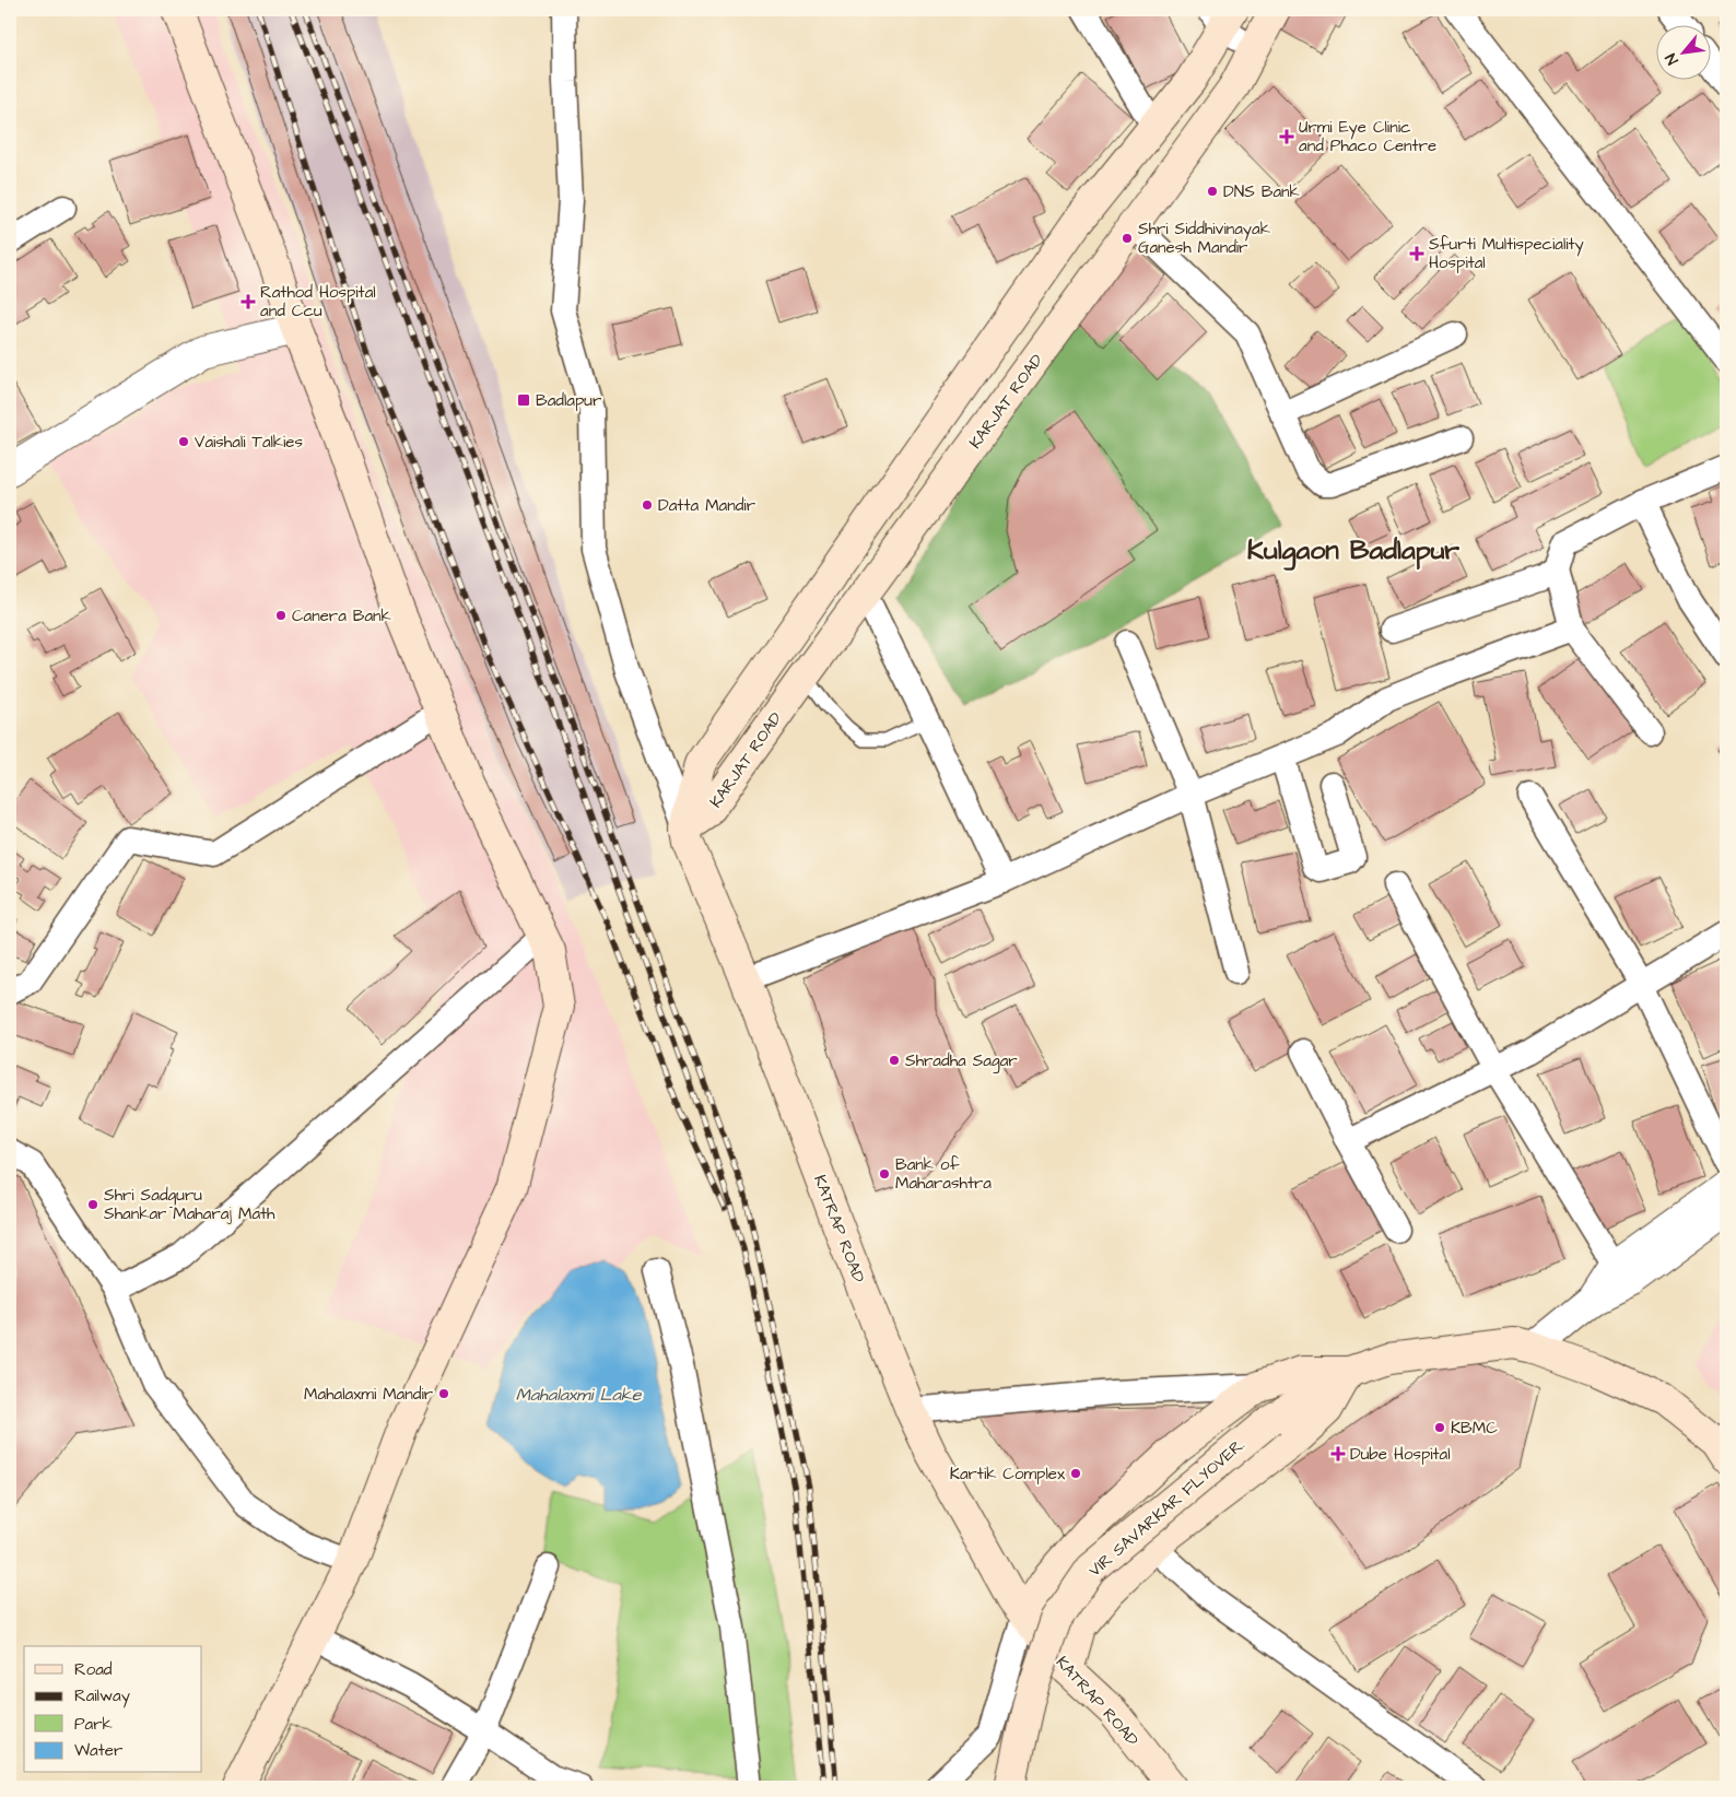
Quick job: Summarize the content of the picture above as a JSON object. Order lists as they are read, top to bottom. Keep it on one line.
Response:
{"streets":{"main road":["KARJAT ROAD","KATRAP ROAD","VIR SAVARKAR FLYOVER."]},"crossings":[["KARJAT ROAD","KATRAP ROAD"]],"districts":["Kulgaon Badlapur"],"water":["Mahalaxmi Lake"],"places":{"health":["Urmi Eye Clinic and Phaco Centre","Sfurti Multispeciality Hospital","Rathod Hospital and Ccu","Dube Hospital"],"other":["DNS Bank","Shri Siddhivinayak Ganesh Mandir","Vaishali Talkies","Datta Mandir","Canera Bank","Shradha Sagar","Bank of Maharashtra","Shri Sadguru Shankar Maharaj Math","Mahalaxmi Mandir","KBMC","Kartik Complex"],"transit":["Badlapur"]},"legend":["Road","Railway","Park","Water"],"north":"bottom left"}
